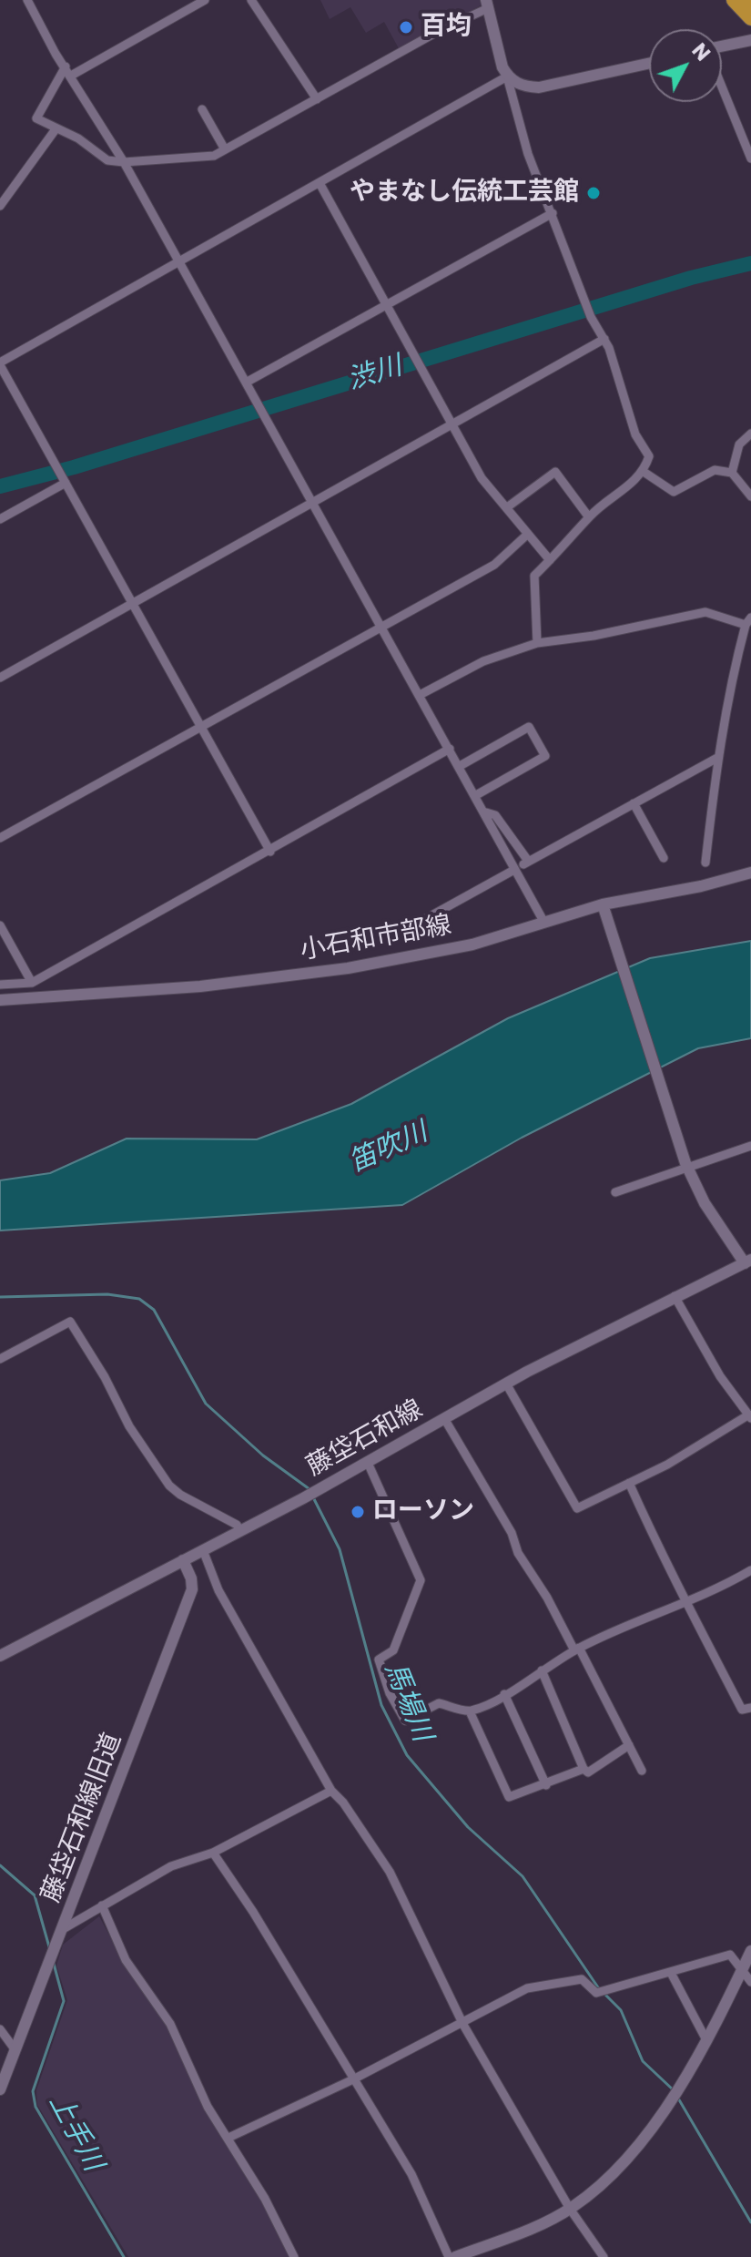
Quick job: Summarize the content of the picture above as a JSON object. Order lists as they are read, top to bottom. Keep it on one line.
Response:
{"streets":{"main road":["小石和市部線","藤垈石和線","藤垈石和線旧道"]},"crossings":[["藤垈石和線","藤垈石和線旧道"]],"water":["渋川","笛吹川","馬場川","上手川"],"places":["百均","やまなし伝統工芸館","ローソン"],"north":"top right"}
